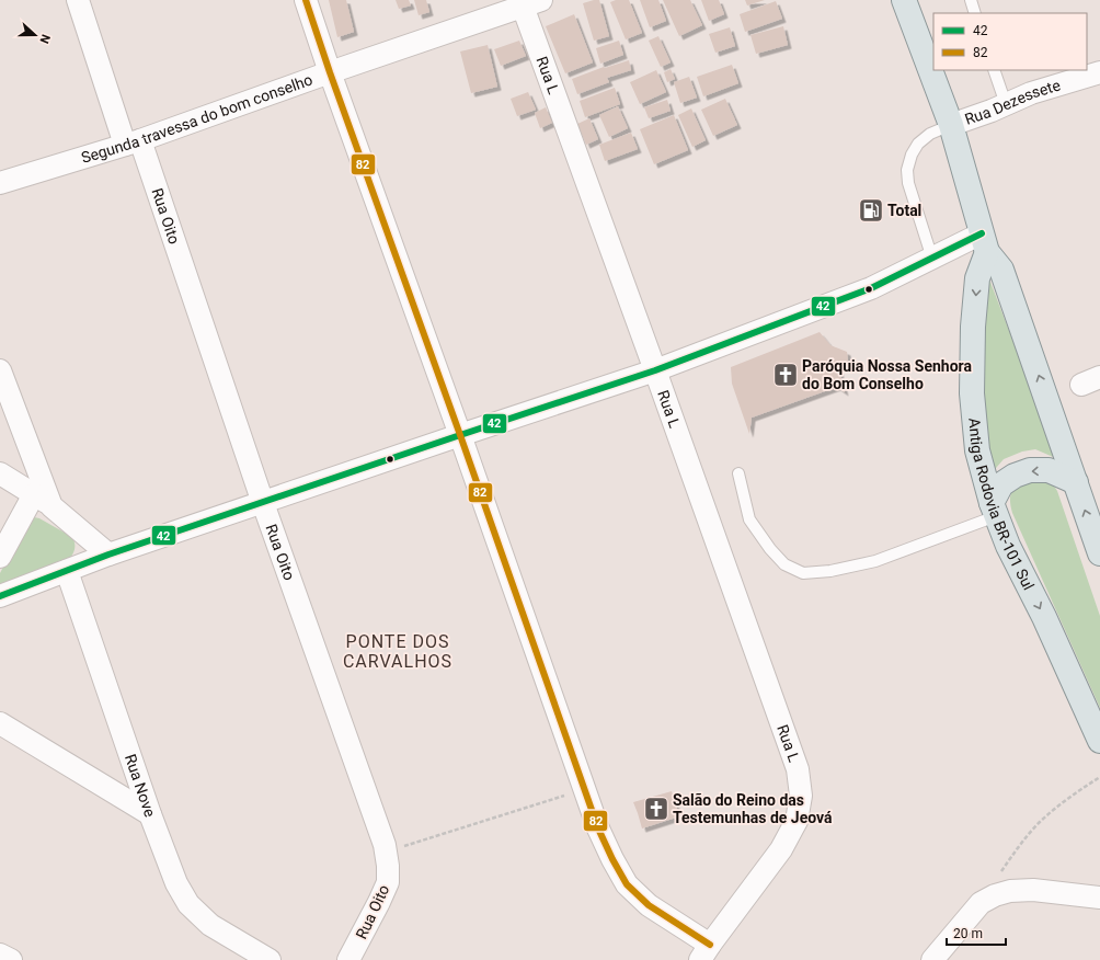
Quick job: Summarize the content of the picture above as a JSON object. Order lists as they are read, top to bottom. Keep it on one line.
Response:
{"streets":{"main road":["Antiga Rodovia BR-101 Sul"],"street":["Rua L","Rua Dezessete","Segunda travessa do bom conselho","Rua Oito","Rua Nove"]},"crossings":[["Rua L","Segunda travessa do bom conselho"],["Segunda travessa do bom conselho","Rua Oito"]],"districts":["PONTE DOS CARVALHOS"],"places":{"fuel station":["Total"],"church":["Paróquia Nossa Senhora do Bom Conselho","Salão do Reino das Testemunhas de Jeová"]},"lines":["transit line 82","transit line 42"],"legend":["42","82"],"scale_bar":"20 m","north":"right"}
